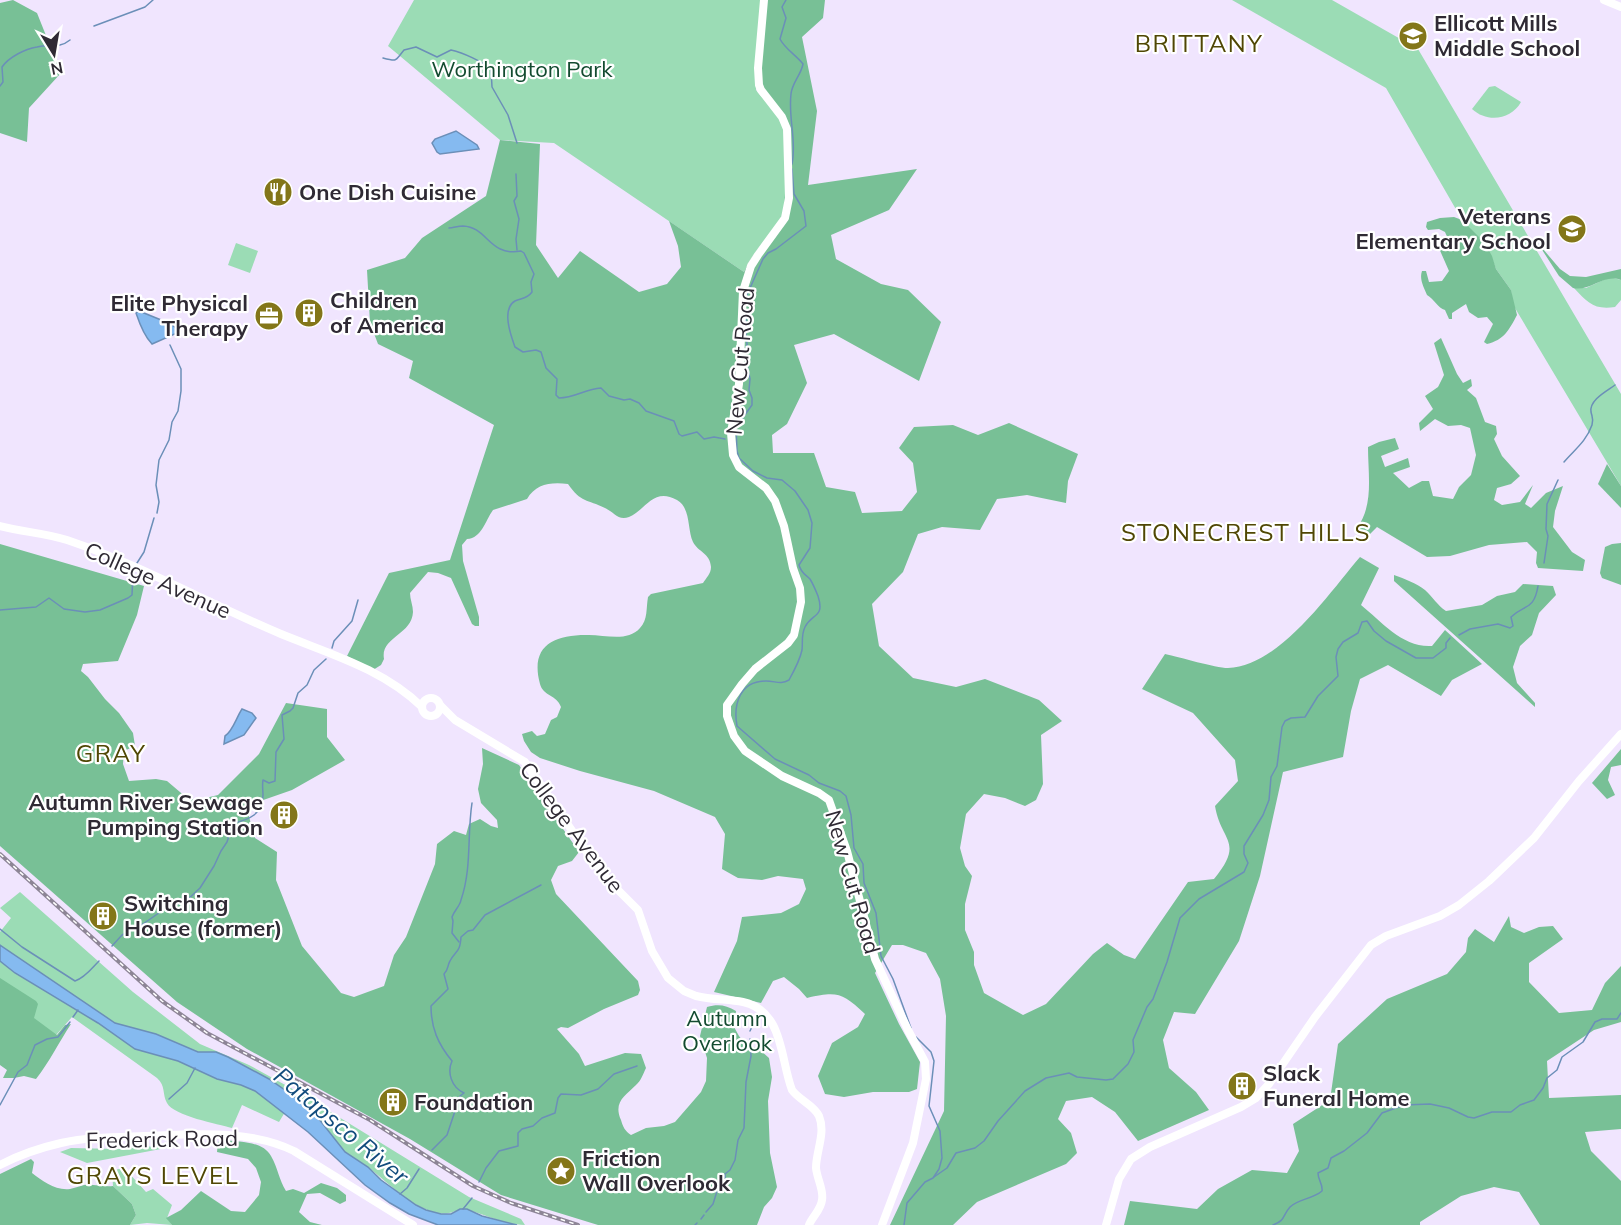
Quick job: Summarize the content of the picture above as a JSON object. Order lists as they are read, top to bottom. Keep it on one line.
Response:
{"streets":{"street":["New Cut Road","College Avenue","Frederick Road"]},"districts":["BRITTANY","STONECREST HILLS","GRAY","GRAYS LEVEL"],"water":["Patapsco River"],"parks":["Worthington Park","Autumn Overlook"],"places":{"school or university":["Ellicott Mills Middle School","Veterans Elementary School"],"restaurant":["One Dish Cuisine"],"building":["Children of America","Autumn River Sewage Pumping Station","Switching House (former)","Slack Funeral Home","Foundation"],"office":["Elite Physical Therapy"],"place":["Friction Wall Overlook"]},"north":"bottom"}
